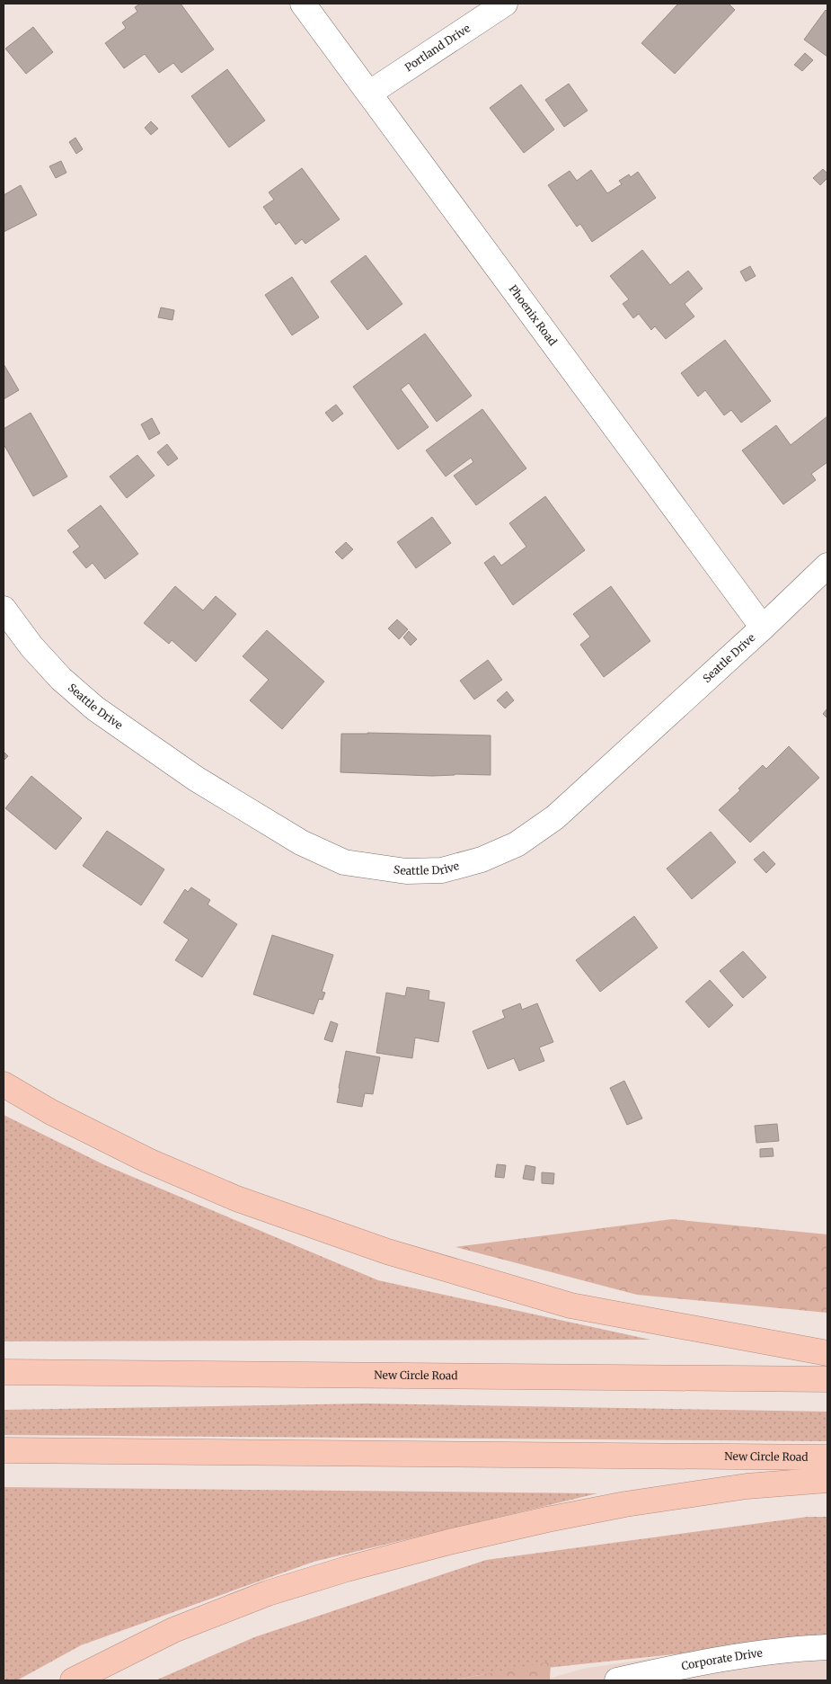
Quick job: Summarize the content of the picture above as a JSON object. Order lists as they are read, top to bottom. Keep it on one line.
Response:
{"streets":{"highway":["New Circle Road"],"street":["Portland Drive","Phoenix Road","Seattle Drive","Corporate Drive"]},"crossings":[["Portland Drive","Phoenix Road"],["Phoenix Road","Seattle Drive"]]}
